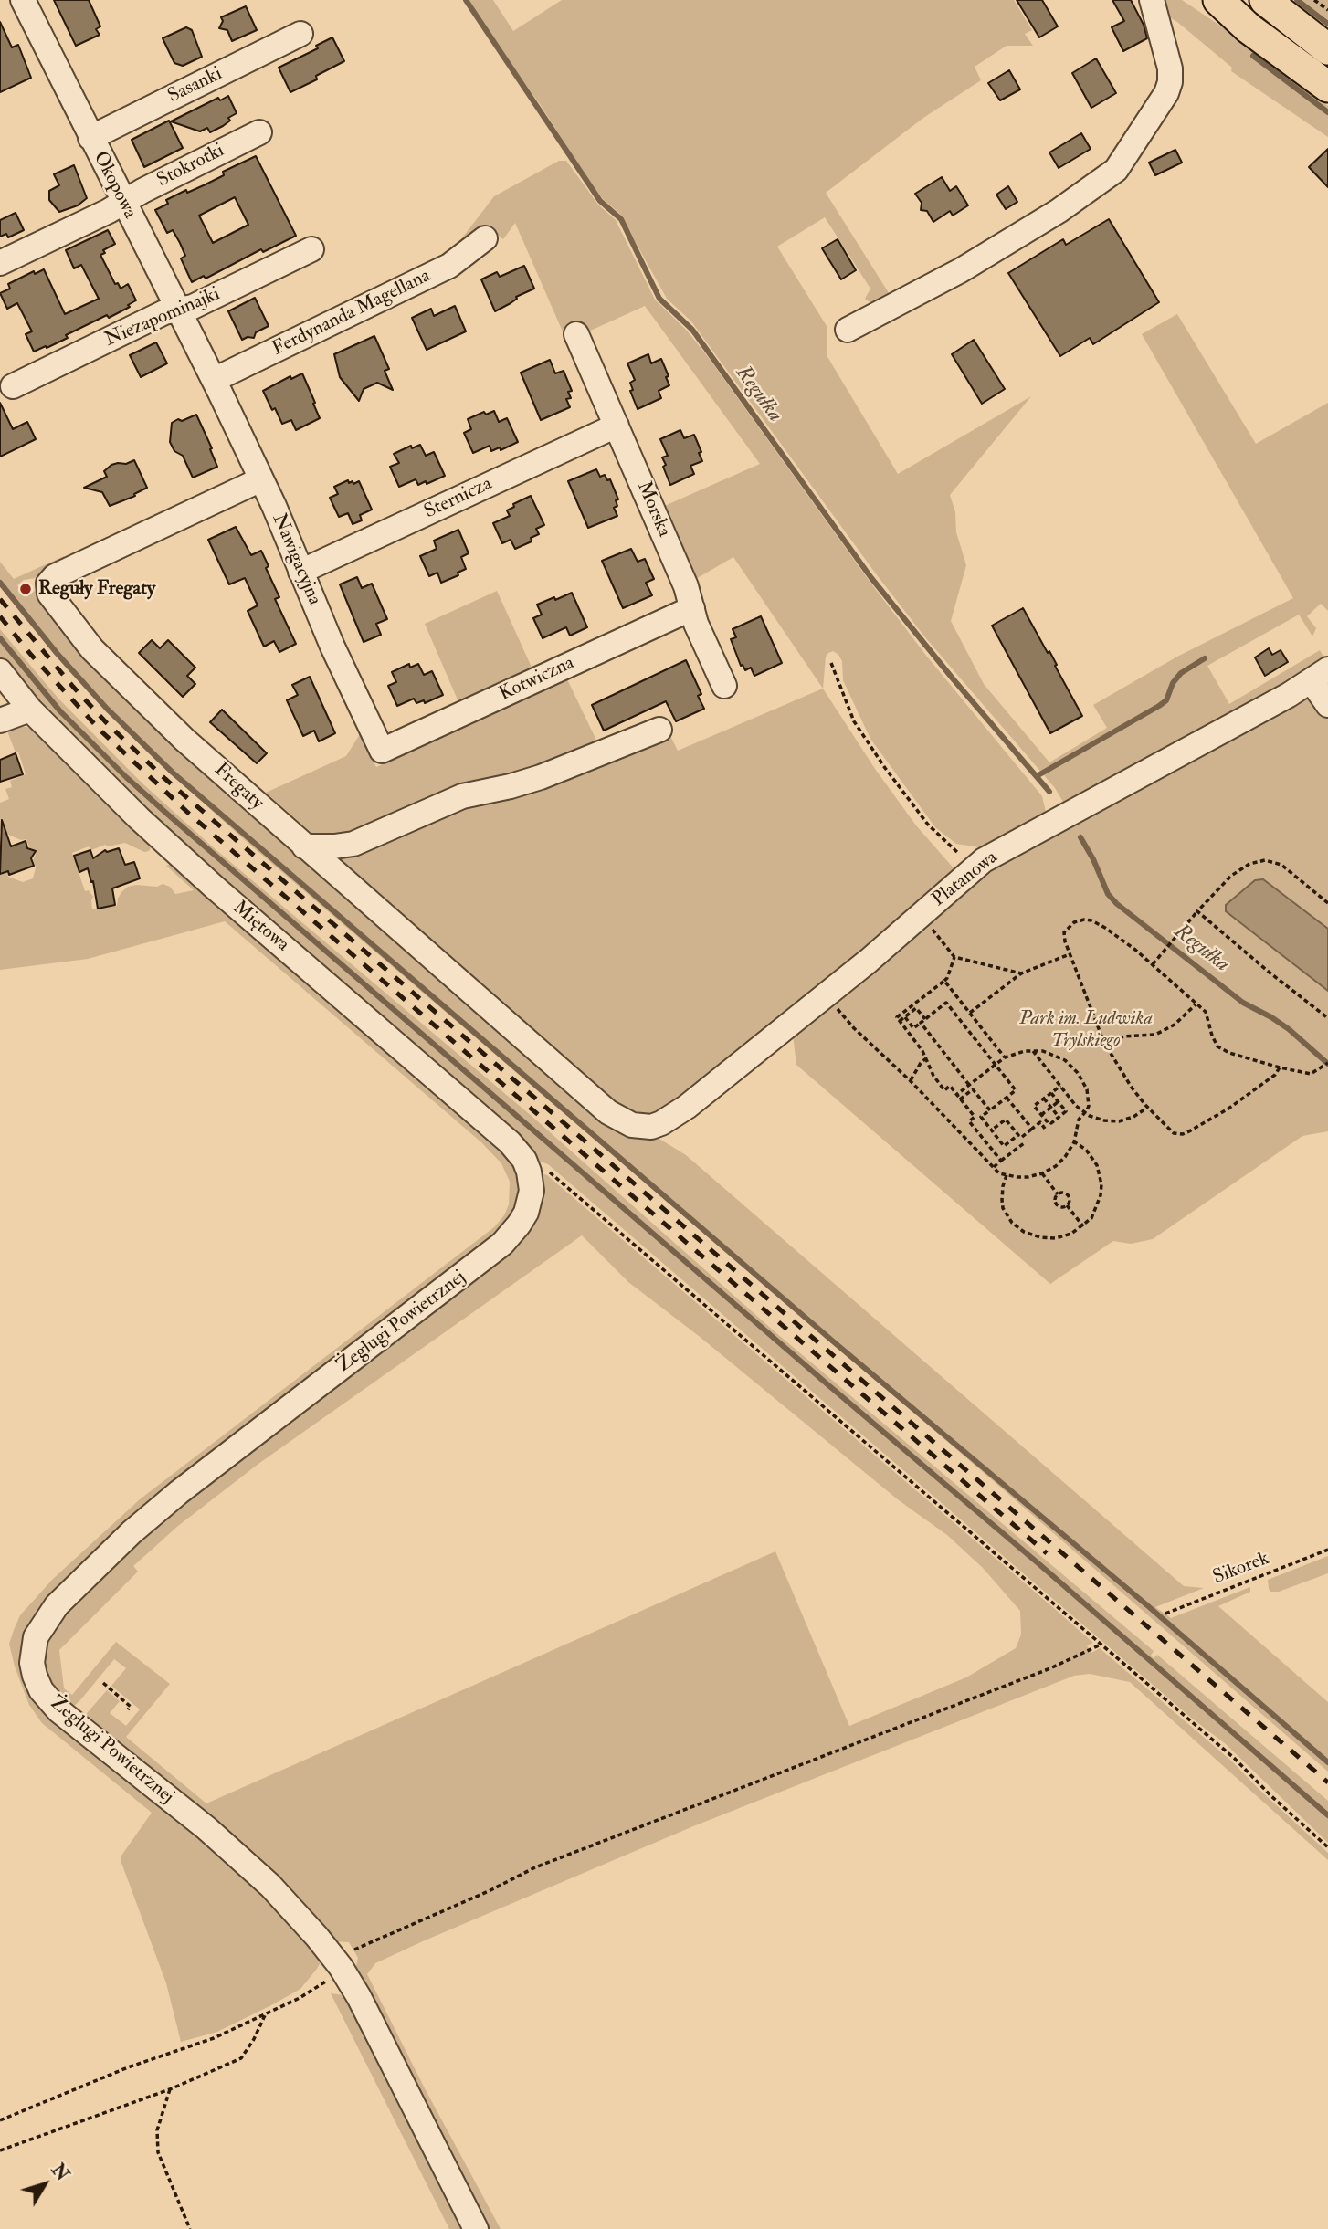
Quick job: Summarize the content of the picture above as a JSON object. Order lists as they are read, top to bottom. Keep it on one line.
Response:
{"streets":{"street":["Sasanki","Stokrotki","Okopowa","Ferdynanda Magellana","Niezapominajki","Sternicza","Morska","Nawigacyjna","Kotwiczna","Fregaty","Platanowa","Miętowa","Żeglugi Powietrznej"],"path":["Sikorek"]},"crossings":[["Sasanki","Okopowa"],["Stokrotki","Okopowa"],["Okopowa","Ferdynanda Magellana"],["Okopowa","Niezapominajki"],["Okopowa","Nawigacyjna"],["Ferdynanda Magellana","Nawigacyjna"],["Sternicza","Morska"],["Sternicza","Nawigacyjna"],["Morska","Kotwiczna"],["Nawigacyjna","Kotwiczna"],["Nawigacyjna","Fregaty"],["Fregaty","Platanowa"],["Miętowa","Żeglugi Powietrznej"]],"water":["Regułka"],"parks":["Park im. Ludwika Trylskiego"],"places":["Reguły Fregaty"],"north":"top right"}
